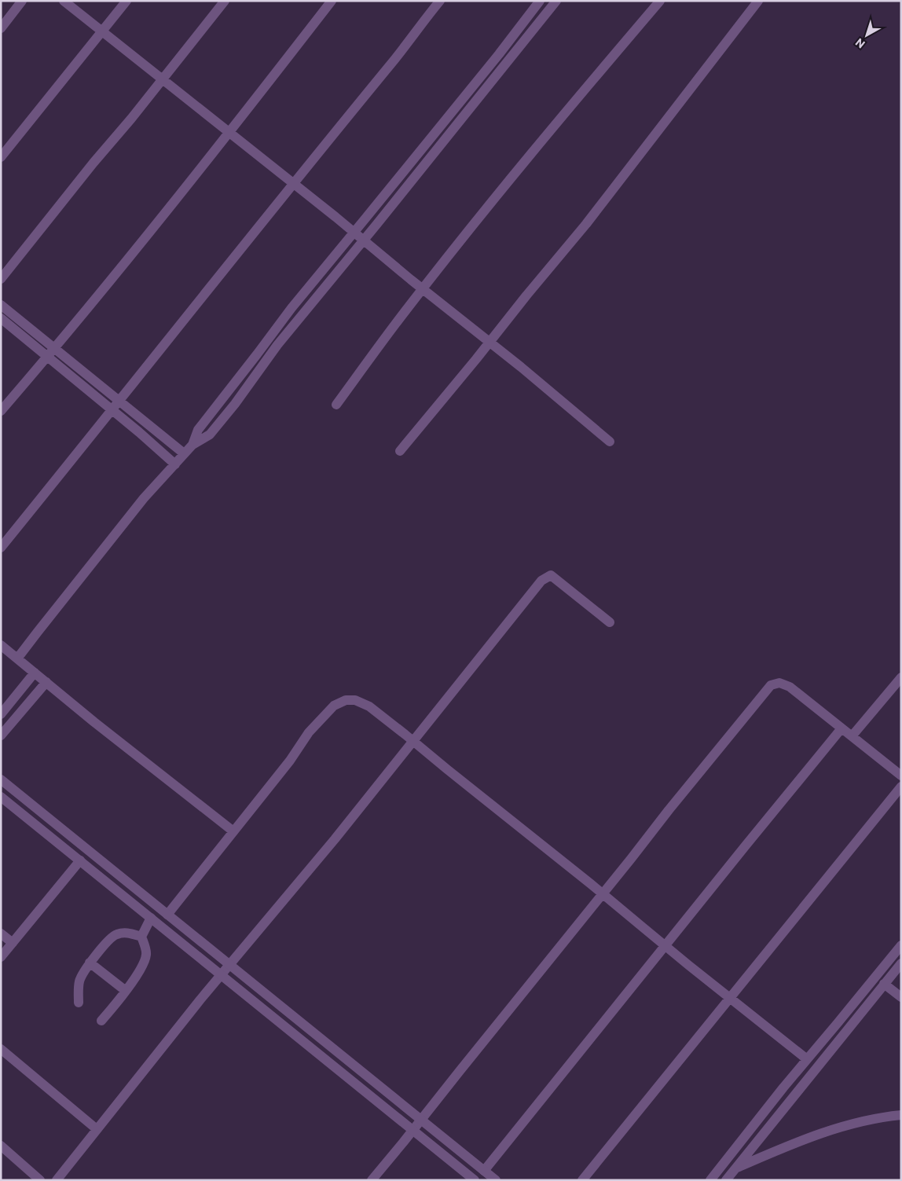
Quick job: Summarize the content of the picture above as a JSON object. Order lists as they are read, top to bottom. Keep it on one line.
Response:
{"north":"bottom left"}
